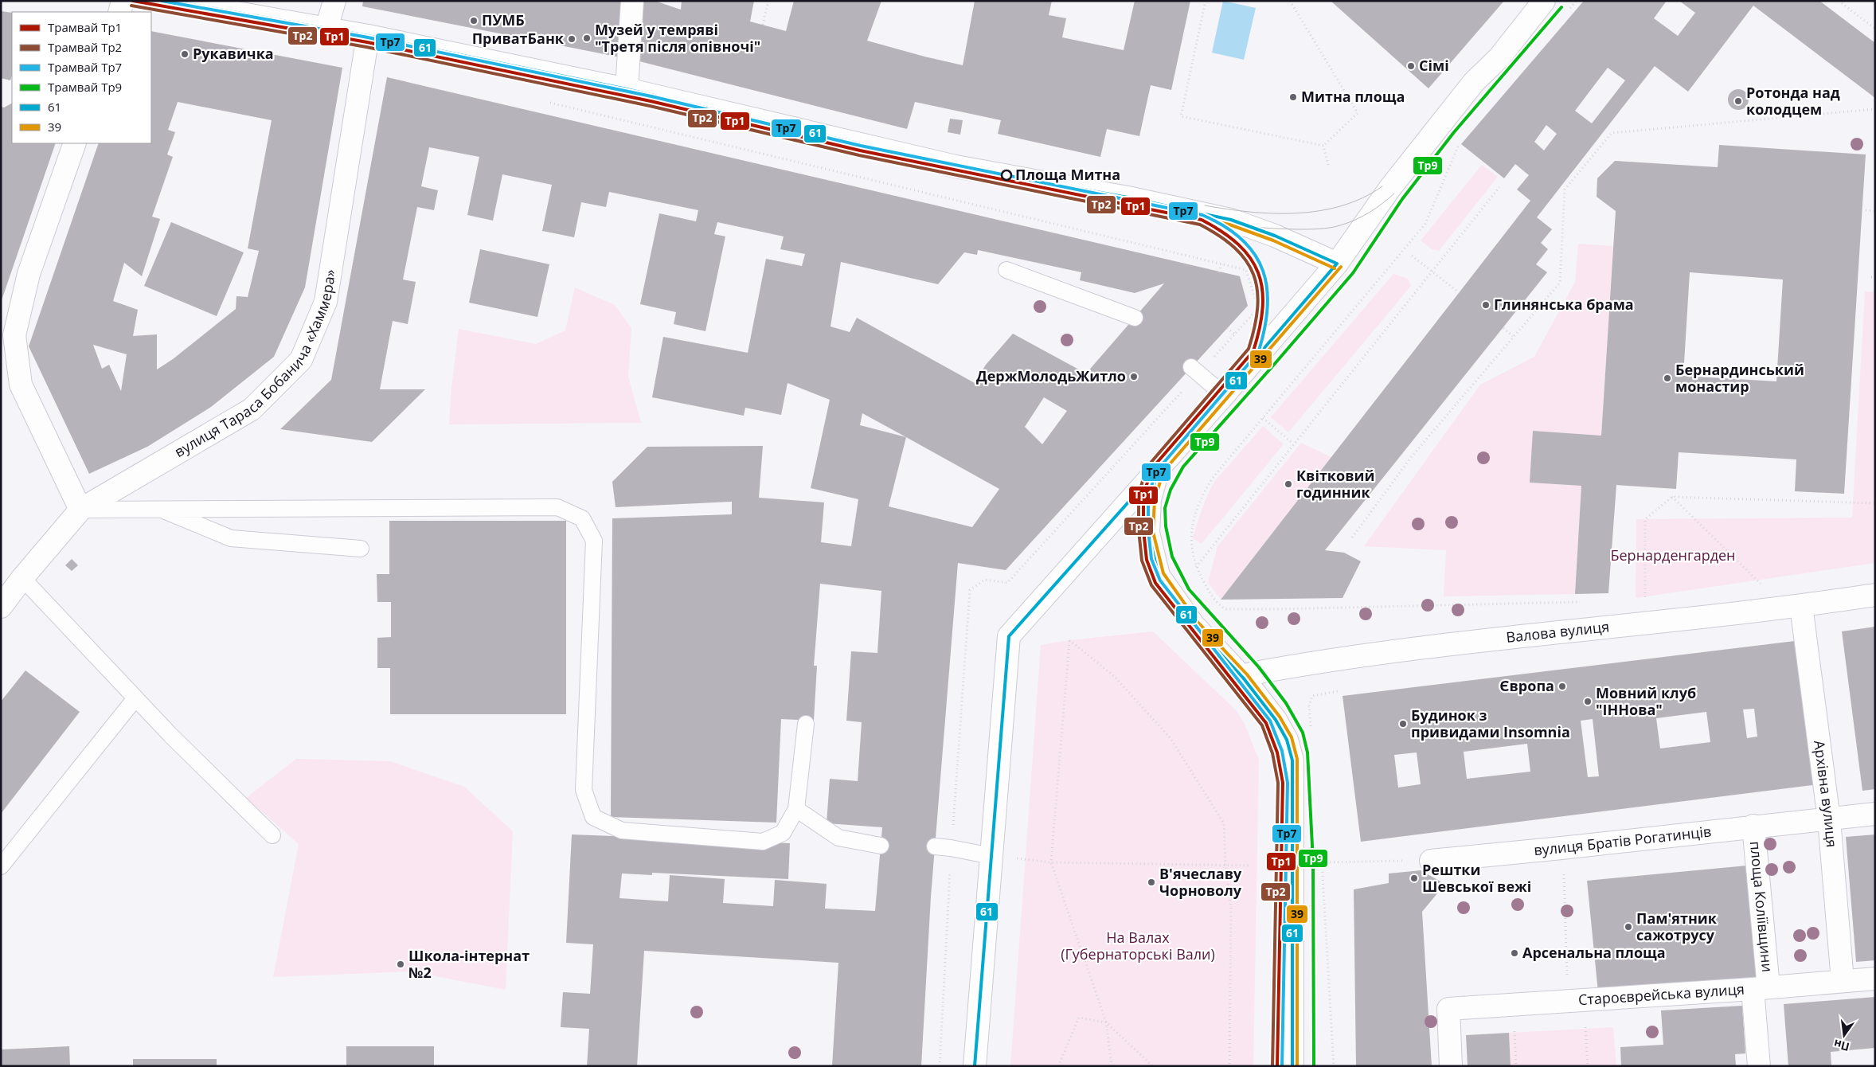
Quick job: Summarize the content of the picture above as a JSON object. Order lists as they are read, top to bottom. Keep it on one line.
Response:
{"streets":{"street":["вулиця Тараса Бобанича «Хаммера»","Валова вулиця","Архівна вулиця","вулиця Братів Рогатинців","площа Коліївщини","Староєврейська вулиця"]},"crossings":[["Валова вулиця","Архівна вулиця"],["Архівна вулиця","вулиця Братів Рогатинців"],["Архівна вулиця","Староєврейська вулиця"],["вулиця Братів Рогатинців","площа Коліївщини"],["площа Коліївщини","Староєврейська вулиця"]],"parks":["Бернарденгарден","На Валах (Губернаторські Вали)"],"places":["ПУМБ","Музей у темряві \"Третя після опівночі\"","ПриватБанк","Рукавичка","Сімі","Митна площа","Ротонда над колодцем","Площа Митна","Глинянська брама","ДержМолодьЖитло","Бернардинський монастир","Квітковий годинник","Європа","Мовний клуб \"ІННова\"","Будинок з привидами Insomnia","Рештки Шевської вежі","В'ячеславу Чорноволу","Пам'ятник сажотрусу","Арсенальна площа","Школа-інтернат №2"],"lines":["tram line Тр1","tram line Тр7","transit line 61","tram line Тр2","transit line 39","tram line Тр9"],"legend":["Трамвай Тр1","Трамвай Тр2","Трамвай Тр7","Трамвай Тр9","61","39"],"north":"bottom"}
